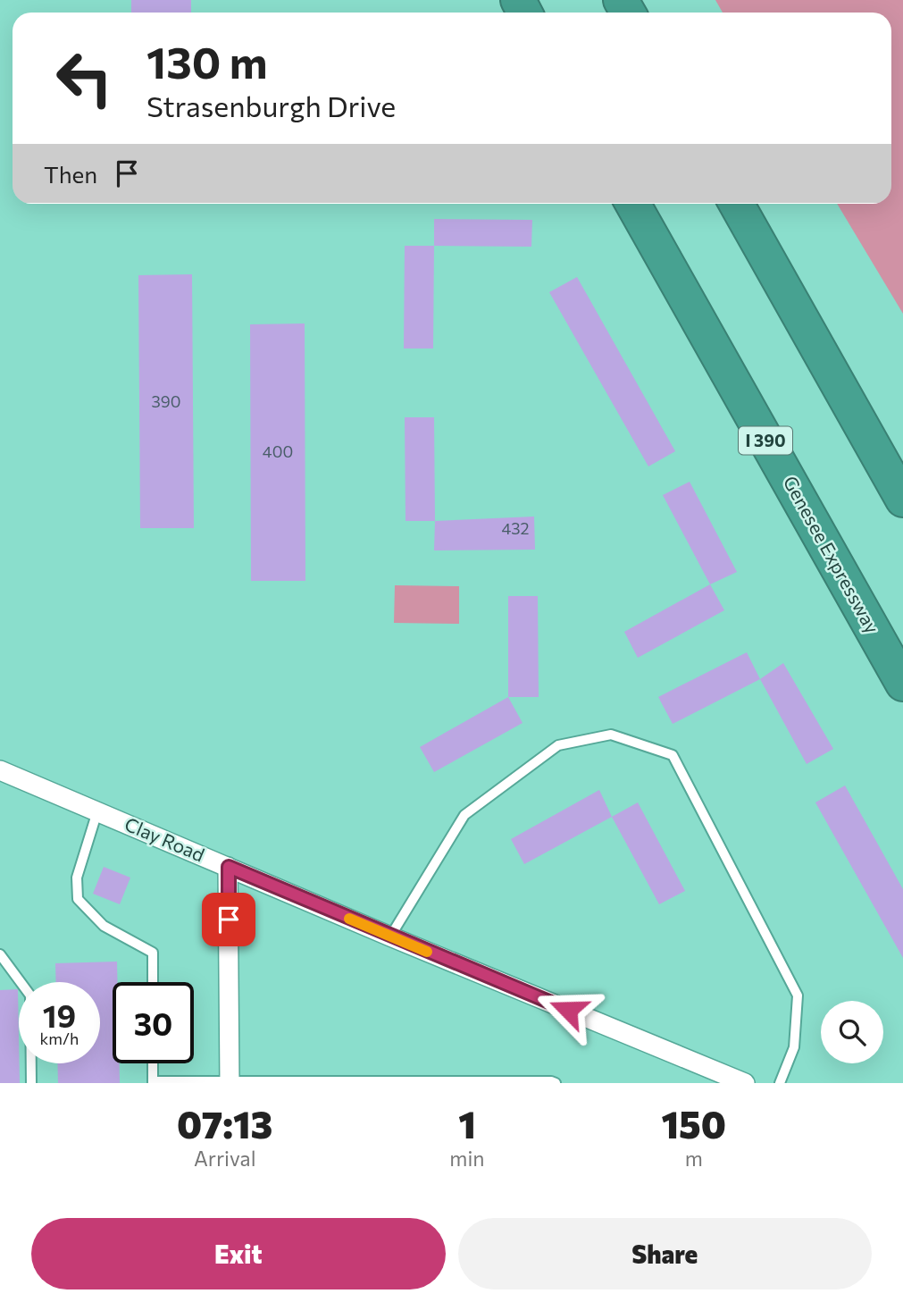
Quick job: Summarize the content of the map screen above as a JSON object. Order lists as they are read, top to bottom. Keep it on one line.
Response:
{"streets":{"highway":["I 390","Genesee Expressway"],"street":["Clay Road"]},"house_numbers":["390","400","432"],"page":{"turn":["130 m","Strasenburgh Drive"],"then":"Then","speed":"19 km/h","limit":"30","eta":["07:13","Arrival","1","min","150","m"],"buttons":["Exit","Share"]}}
